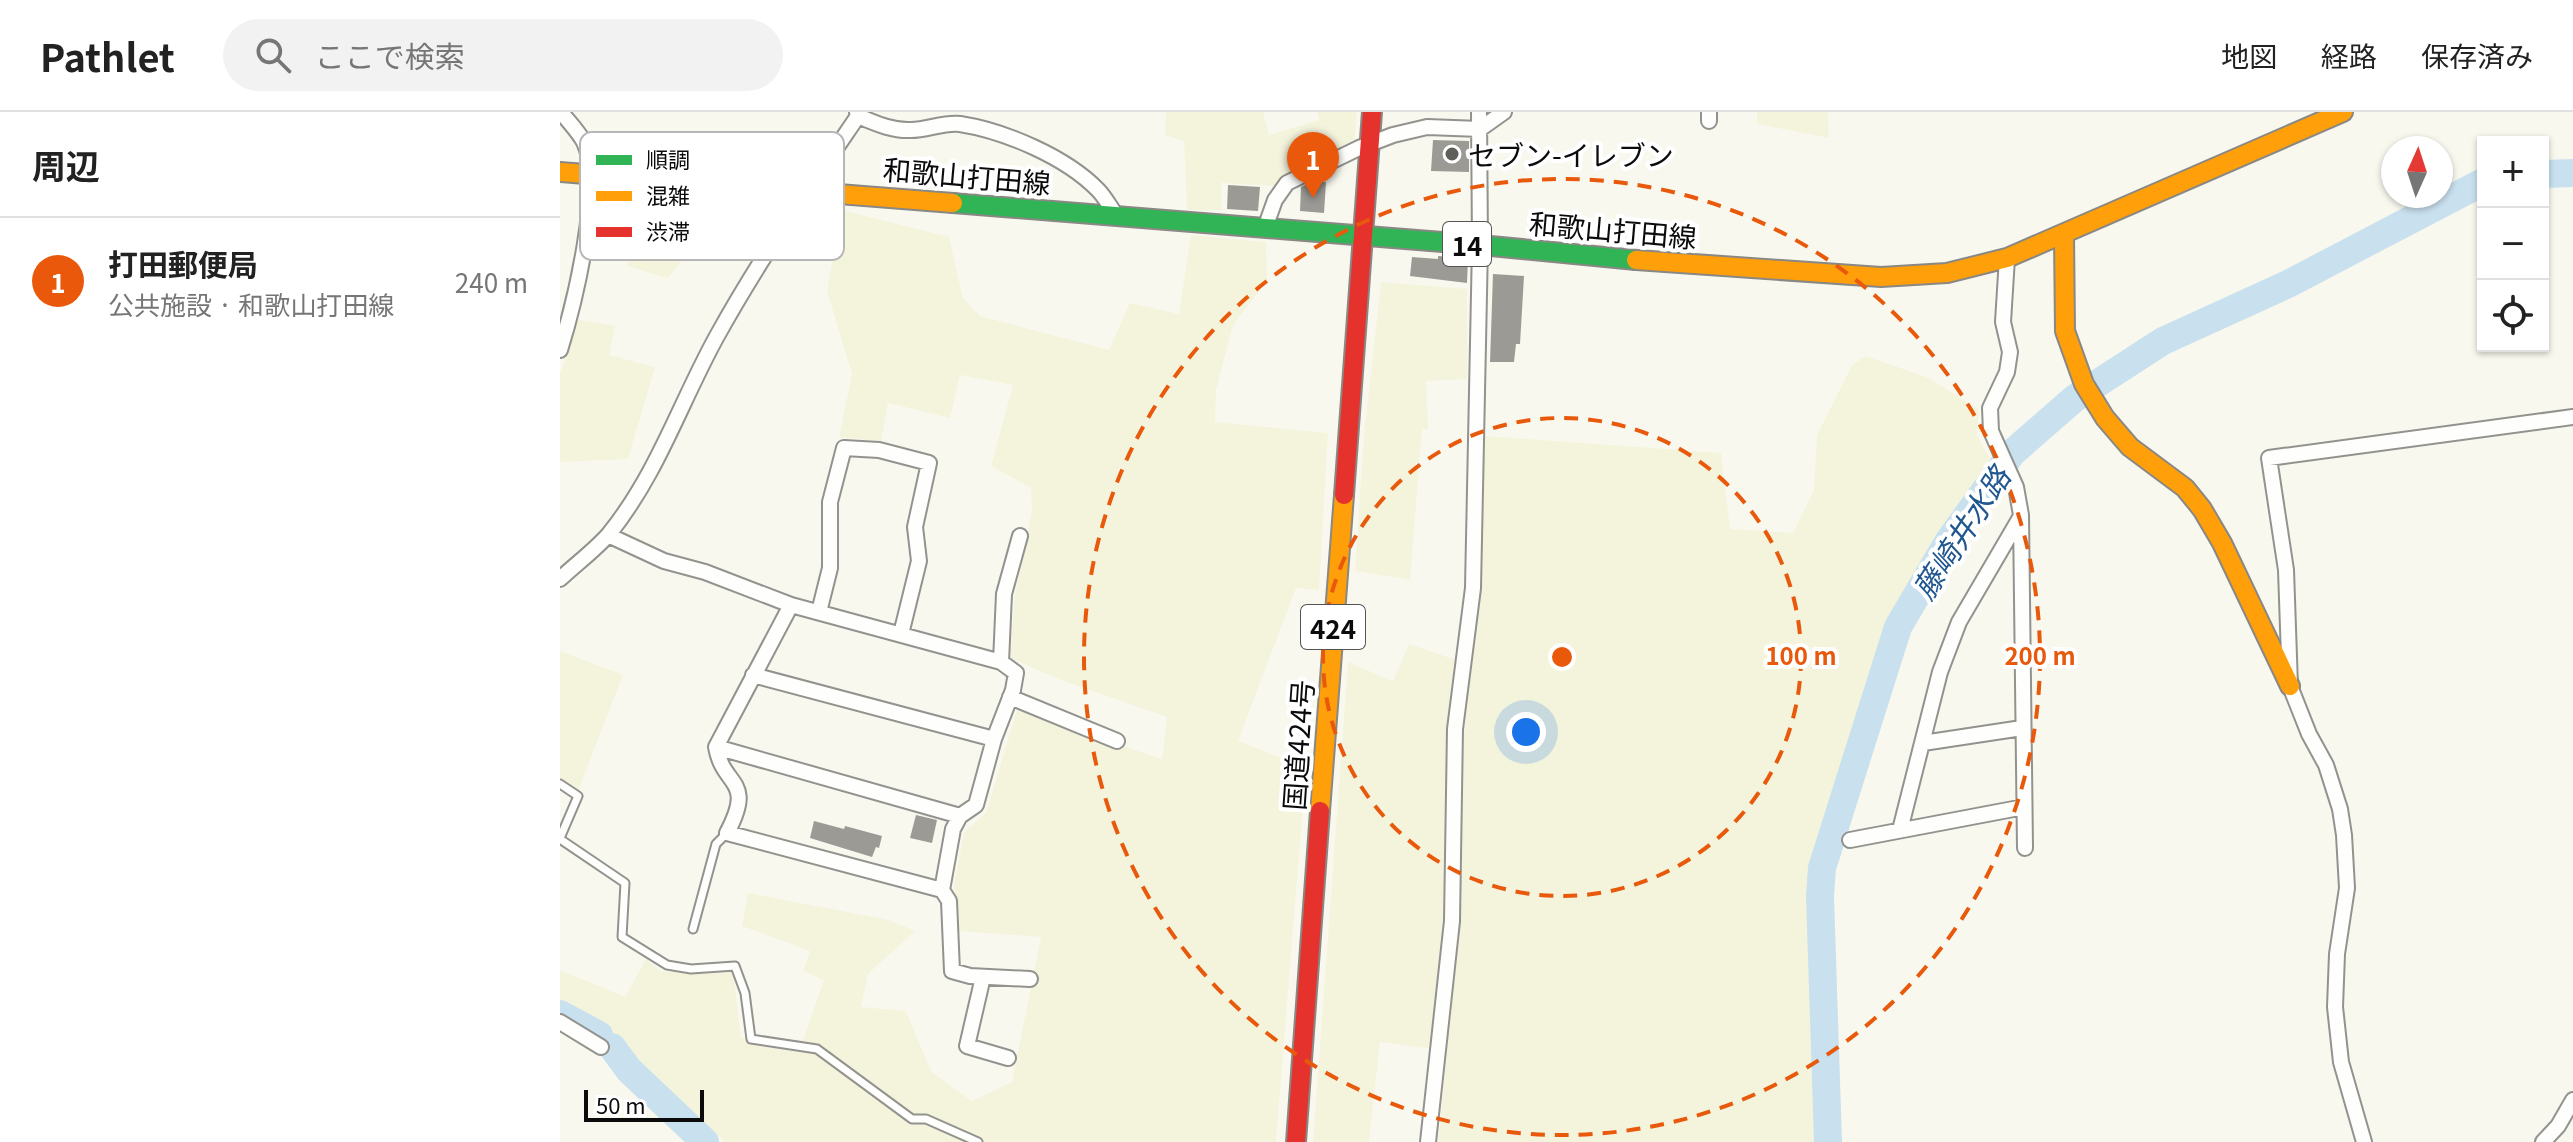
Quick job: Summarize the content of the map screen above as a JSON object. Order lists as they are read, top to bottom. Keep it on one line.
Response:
{"streets":{"main road":["和歌山打田線","14","424","国道424号"]},"crossings":[["和歌山打田線","国道424号"]],"water":["藤崎井水路"],"places":["セブン-イレブン"],"legend":["順調","混雑","渋滞"],"scale_bar":"50 m","north":"top","page":{"header":"Pathlet","search":"ここで検索","nav":["地図","経路","保存済み"],"heading":"周辺","pins":"1","map_buttons":["+","−"],"list":[{"mark":"1","name":"打田郵便局","note":"公共施設 · 和歌山打田線","value":"240 m"}],"scale":"50 m"},"rings":["100 m","200 m"]}
